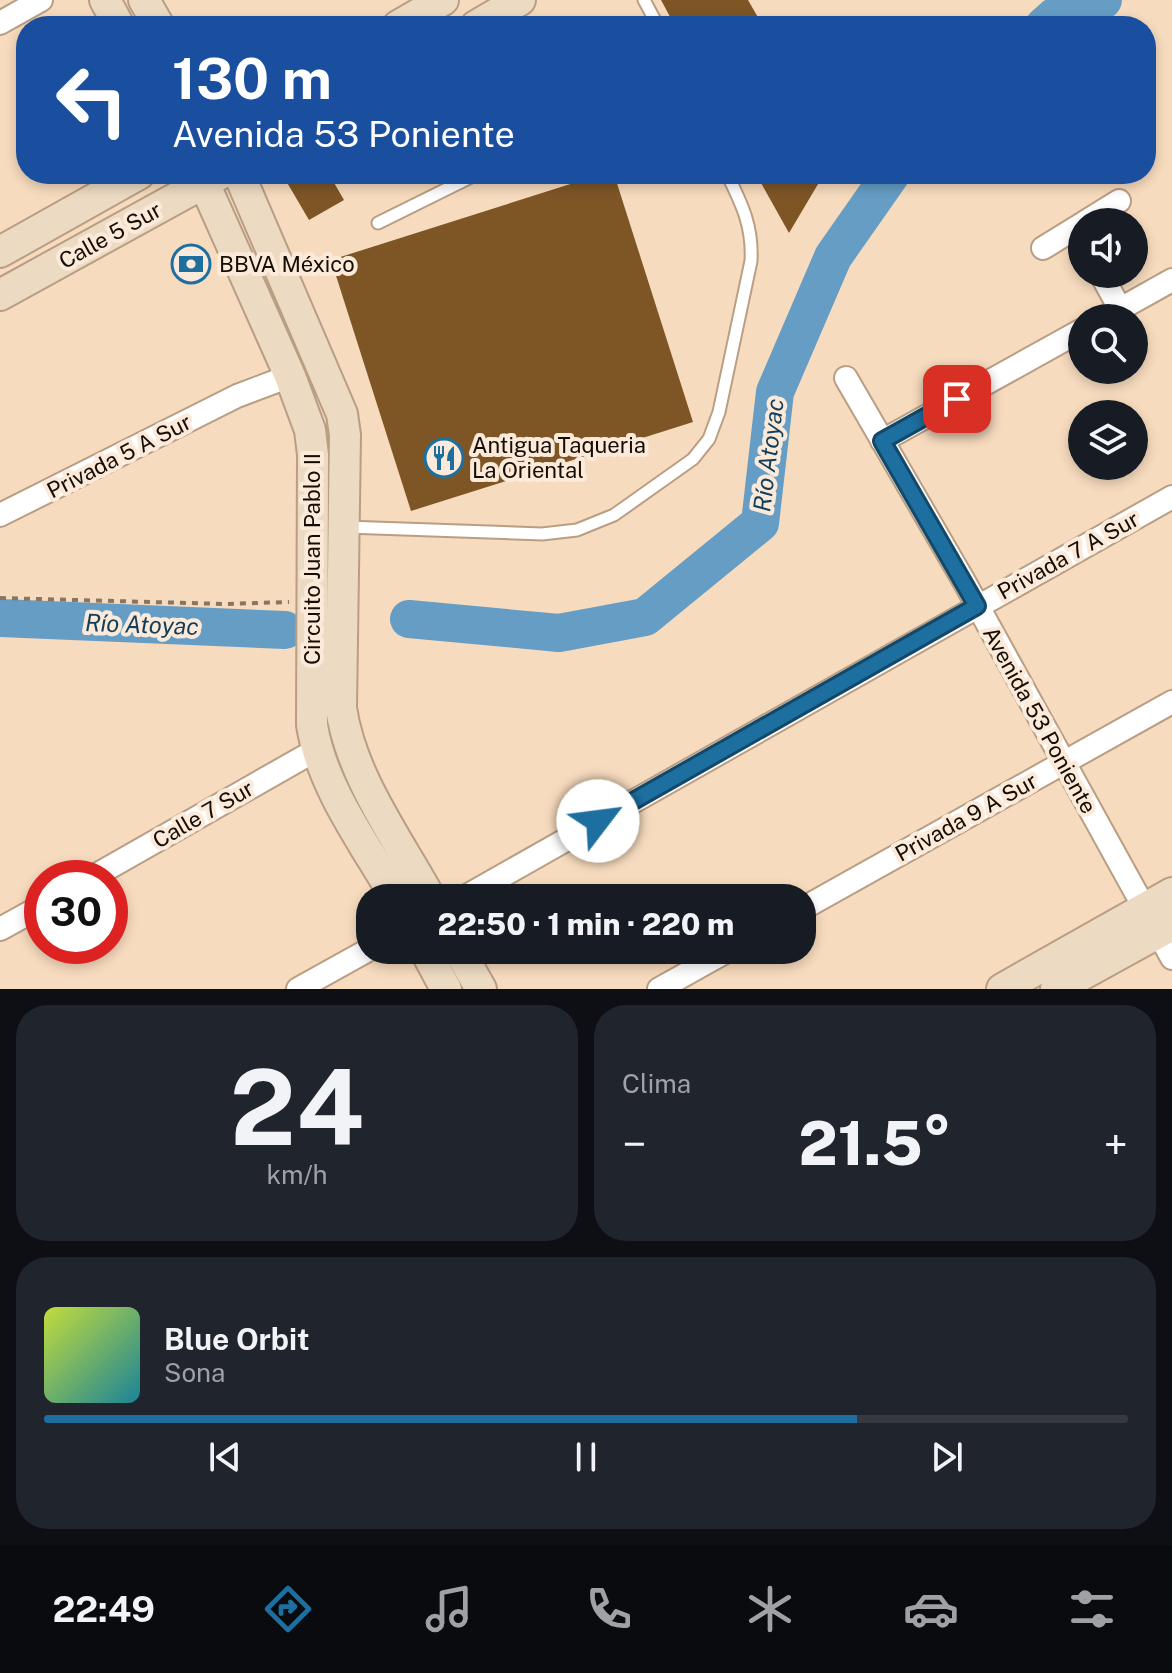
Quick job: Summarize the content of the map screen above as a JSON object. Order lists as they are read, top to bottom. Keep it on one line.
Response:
{"streets":{"main road":["Calle 5 Sur","Circuito Juan Pablo II"],"street":["Privada 5 A Sur","Privada 7 A Sur","Avenida 53 Poniente","Calle 7 Sur","Privada 9 A Sur"]},"crossings":[["Privada 5 A Sur","Circuito Juan Pablo II"],["Privada 7 A Sur","Avenida 53 Poniente"],["Circuito Juan Pablo II","Calle 7 Sur"],["Avenida 53 Poniente","Privada 9 A Sur"]],"water":["Río Atoyac"],"places":{"bank":["BBVA México"],"restaurant":["Antigua Taqueria La Oriental"]},"page":{"turn":["130 m","Avenida 53 Poniente"],"limit":"30","trip":"22:50 · 1 min · 220 m","tile":[["24","km/h"],"Clima"],"heat":["−","21.5°","+"],"song":["Blue Orbit","Sona"],"tabs":"22:49"}}
